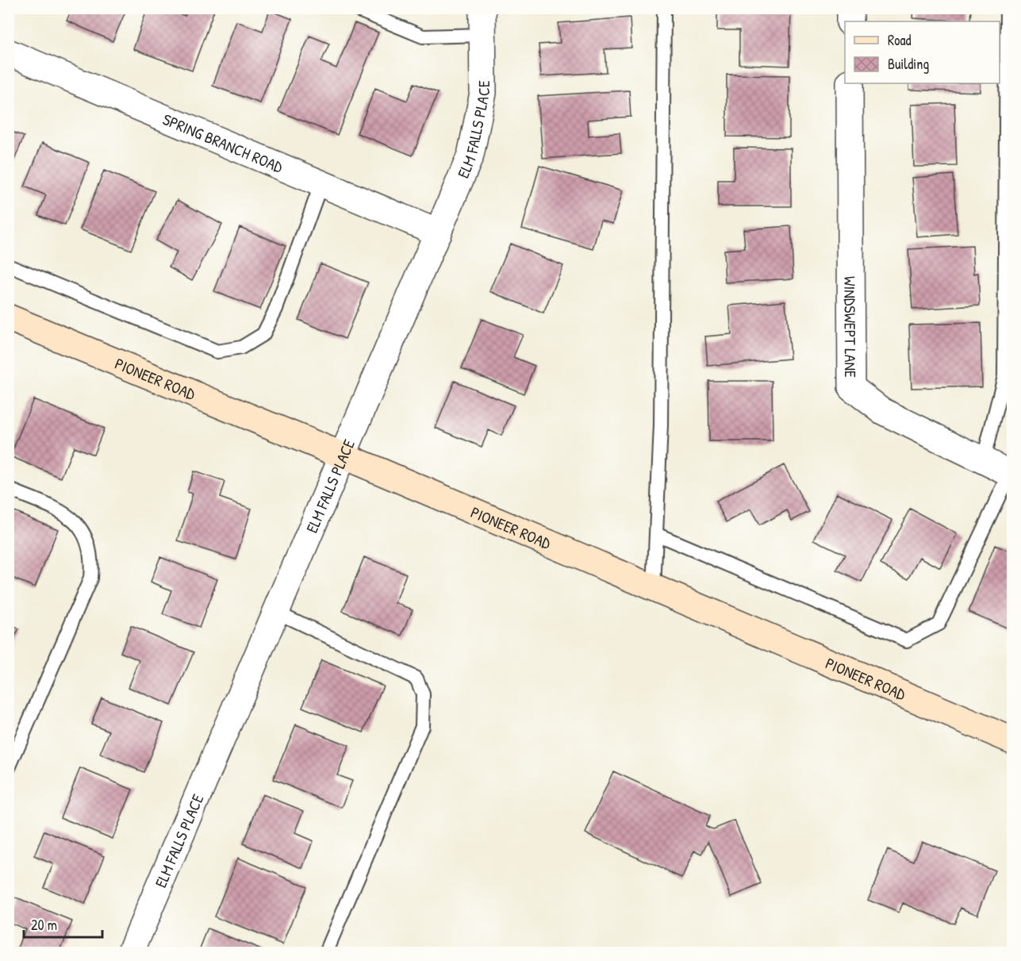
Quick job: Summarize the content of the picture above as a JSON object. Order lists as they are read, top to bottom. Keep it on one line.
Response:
{"streets":{"main road":["PIONEER ROAD"],"street":["ELM FALLS PLACE","SPRING BRANCH ROAD","WINDSWEPT LANE"]},"crossings":[["ELM FALLS PLACE","SPRING BRANCH ROAD"],["ELM FALLS PLACE","PIONEER ROAD"]],"legend":["Road","Building"],"scale_bar":"20 m"}
